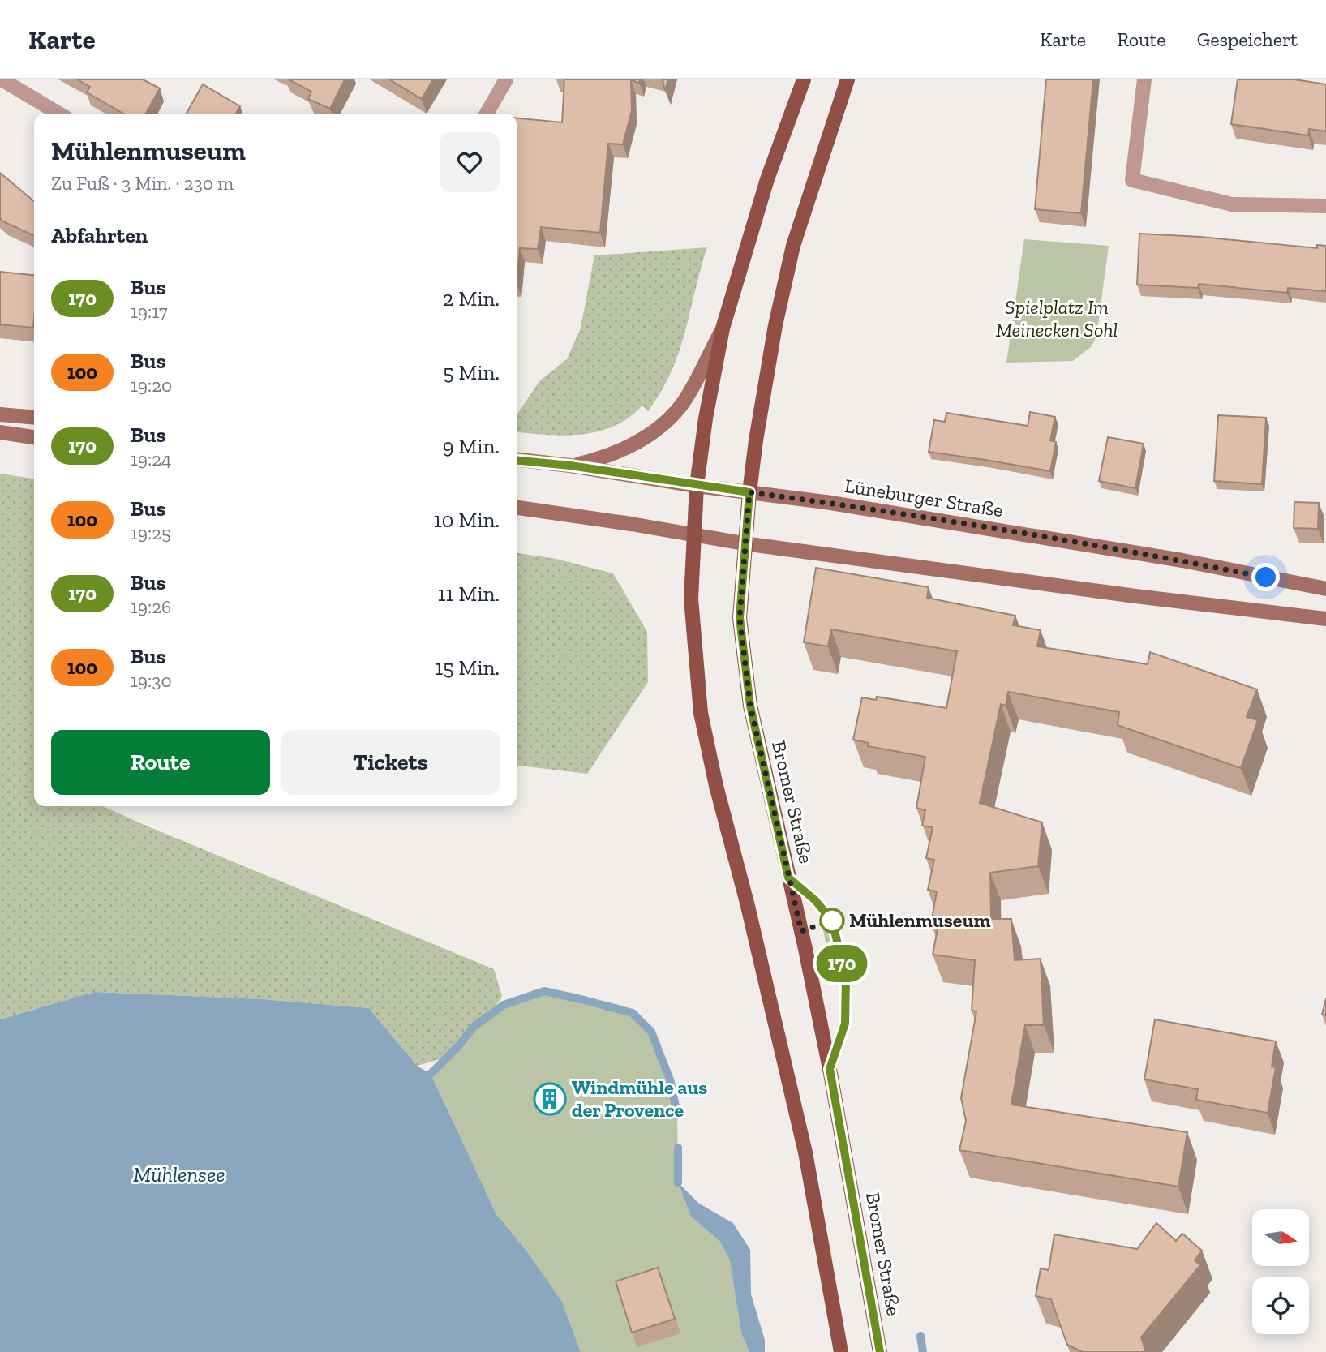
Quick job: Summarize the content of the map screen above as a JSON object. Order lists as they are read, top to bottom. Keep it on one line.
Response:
{"streets":{"main road":["Bromer Straße"],"street":["Lüneburger Straße"]},"crossings":[["Lüneburger Straße","Bromer Straße"]],"water":["Mühlensee"],"parks":["Spielplatz Im Meinecken Sohl"],"places":{"other":["Mühlenmuseum"],"building":["Windmühle aus der Provence"]},"lines":["bus line 170"],"north":"right","page":{"header":"Karte","nav":["Karte","Route","Gespeichert"],"on_map":"170","heading":[["Mühlenmuseum","Zu Fuß · 3 Min. · 230 m"],"Abfahrten"],"list":[{"mark":"170","name":"Bus","note":"19:17","value":"2 Min."},{"mark":"100","name":"Bus","note":"19:20","value":"5 Min."},{"mark":"170","name":"Bus","note":"19:24","value":"9 Min."},{"mark":"100","name":"Bus","note":"19:25","value":"10 Min."},{"mark":"170","name":"Bus","note":"19:26","value":"11 Min."},{"mark":"100","name":"Bus","note":"19:30","value":"15 Min."}],"buttons":["Route","Tickets"]}}
